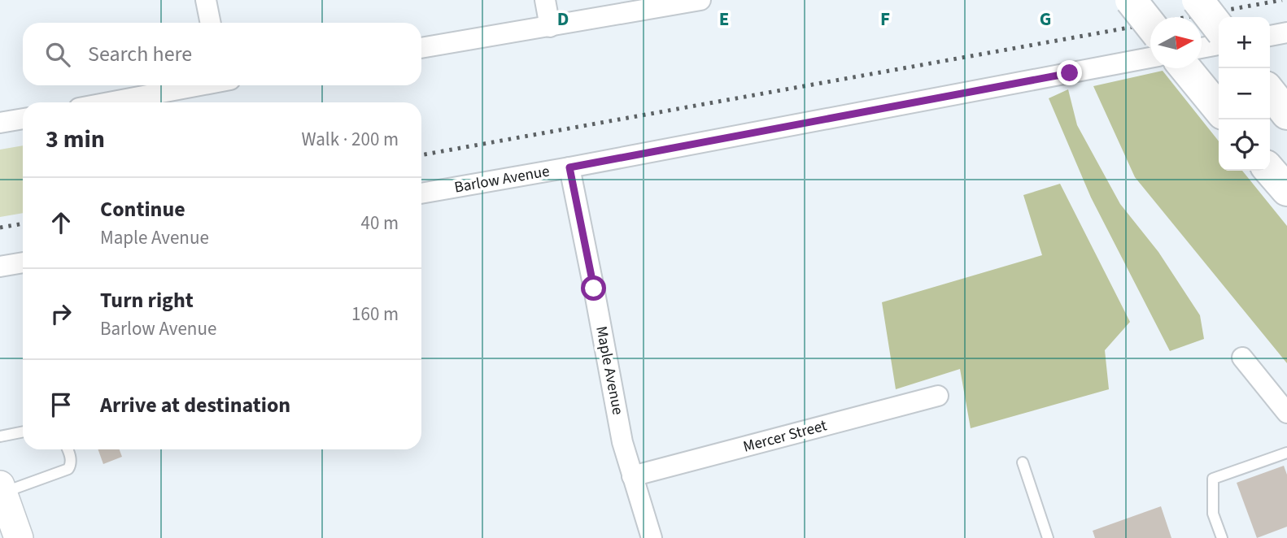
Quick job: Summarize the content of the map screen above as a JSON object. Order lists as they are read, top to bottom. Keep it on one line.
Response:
{"streets":{"street":["Barlow Avenue","Maple Avenue","Mercer Street"]},"crossings":[["Barlow Avenue","Maple Avenue"],["Maple Avenue","Mercer Street"]],"north":"right","page":{"map_buttons":["+","−"],"search":"Search here","heading":["3 min","Walk · 200 m"],"list":[["Continue","Maple Avenue","40 m"],["Turn right","Barlow Avenue","160 m"],"Arrive at destination"]},"grid":{"columns":["D","E","F","G"]}}
